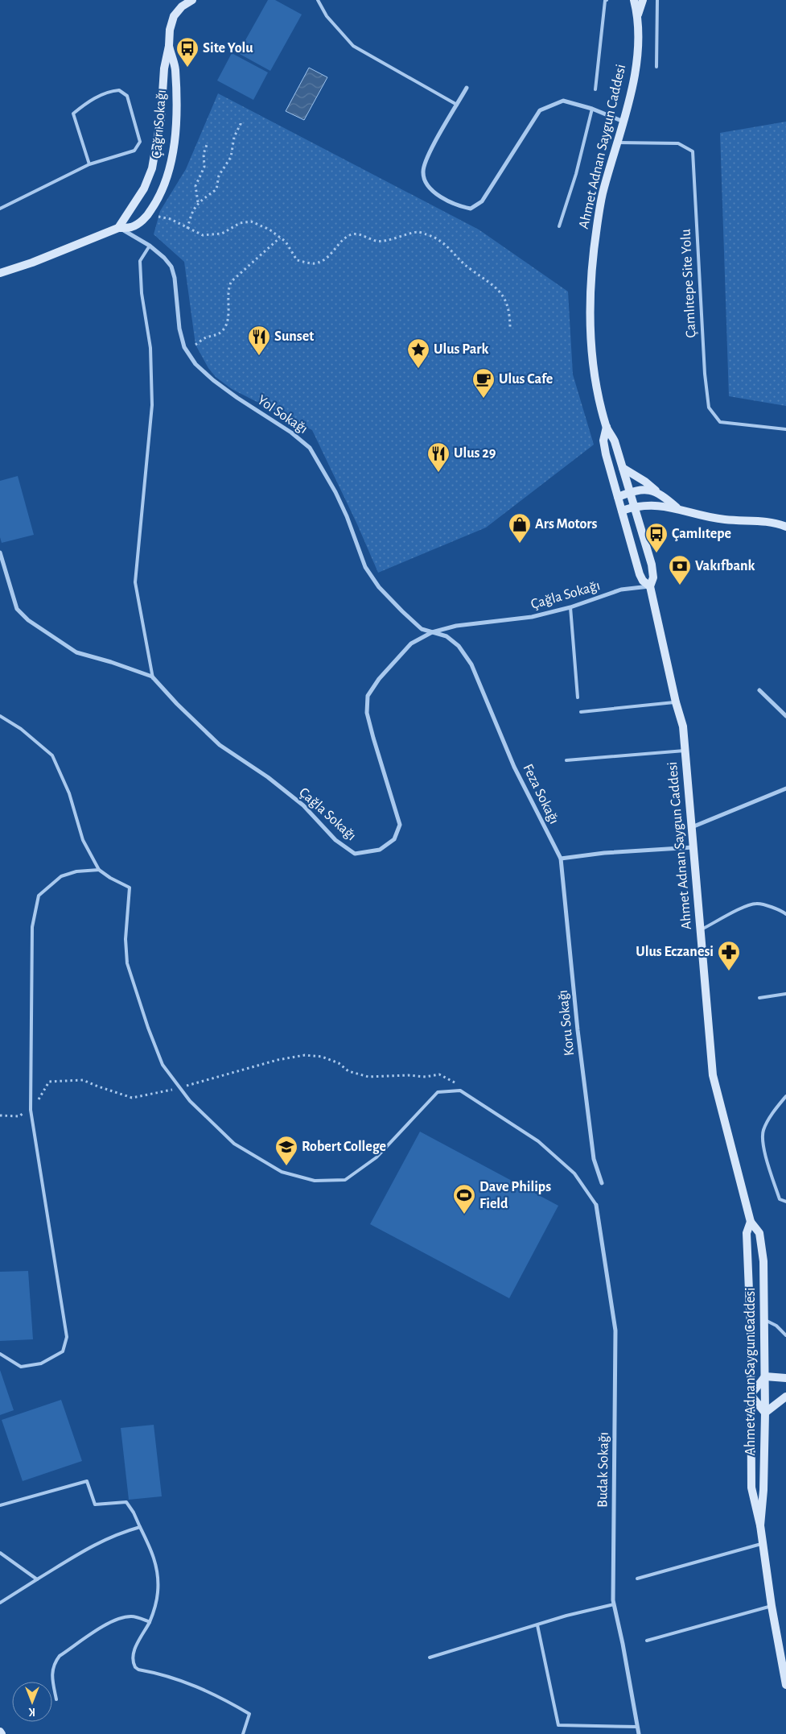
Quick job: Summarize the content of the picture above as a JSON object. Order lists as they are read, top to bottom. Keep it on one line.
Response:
{"streets":{"main road":["Çağrı Sokağı","Ahmet Adnan Saygun Caddesi"],"street":["Yol Sokağı","Çağla Sokağı","Feza Sokağı","Koru Sokağı","Budak Sokağı"],"lane":["Çamlıtepe Site Yolu"]},"crossings":[["Çağrı Sokağı","Yol Sokağı"],["Ahmet Adnan Saygun Caddesi","Çamlıtepe Site Yolu"],["Ahmet Adnan Saygun Caddesi","Çağla Sokağı"],["Yol Sokağı","Çağla Sokağı"],["Yol Sokağı","Feza Sokağı"],["Çağla Sokağı","Feza Sokağı"],["Feza Sokağı","Koru Sokağı"]],"places":{"bus stop":["Site Yolu","Çamlıtepe"],"restaurant":["Sunset","Ulus 29"],"place":["Ulus Park"],"cafe":["Ulus Cafe"],"shop":["Ars Motors"],"bank":["Vakıfbank"],"pharmacy":["Ulus Eczanesi"],"school or university":["Robert College"],"sports":["Dave Philips Field"]},"north":"bottom"}
